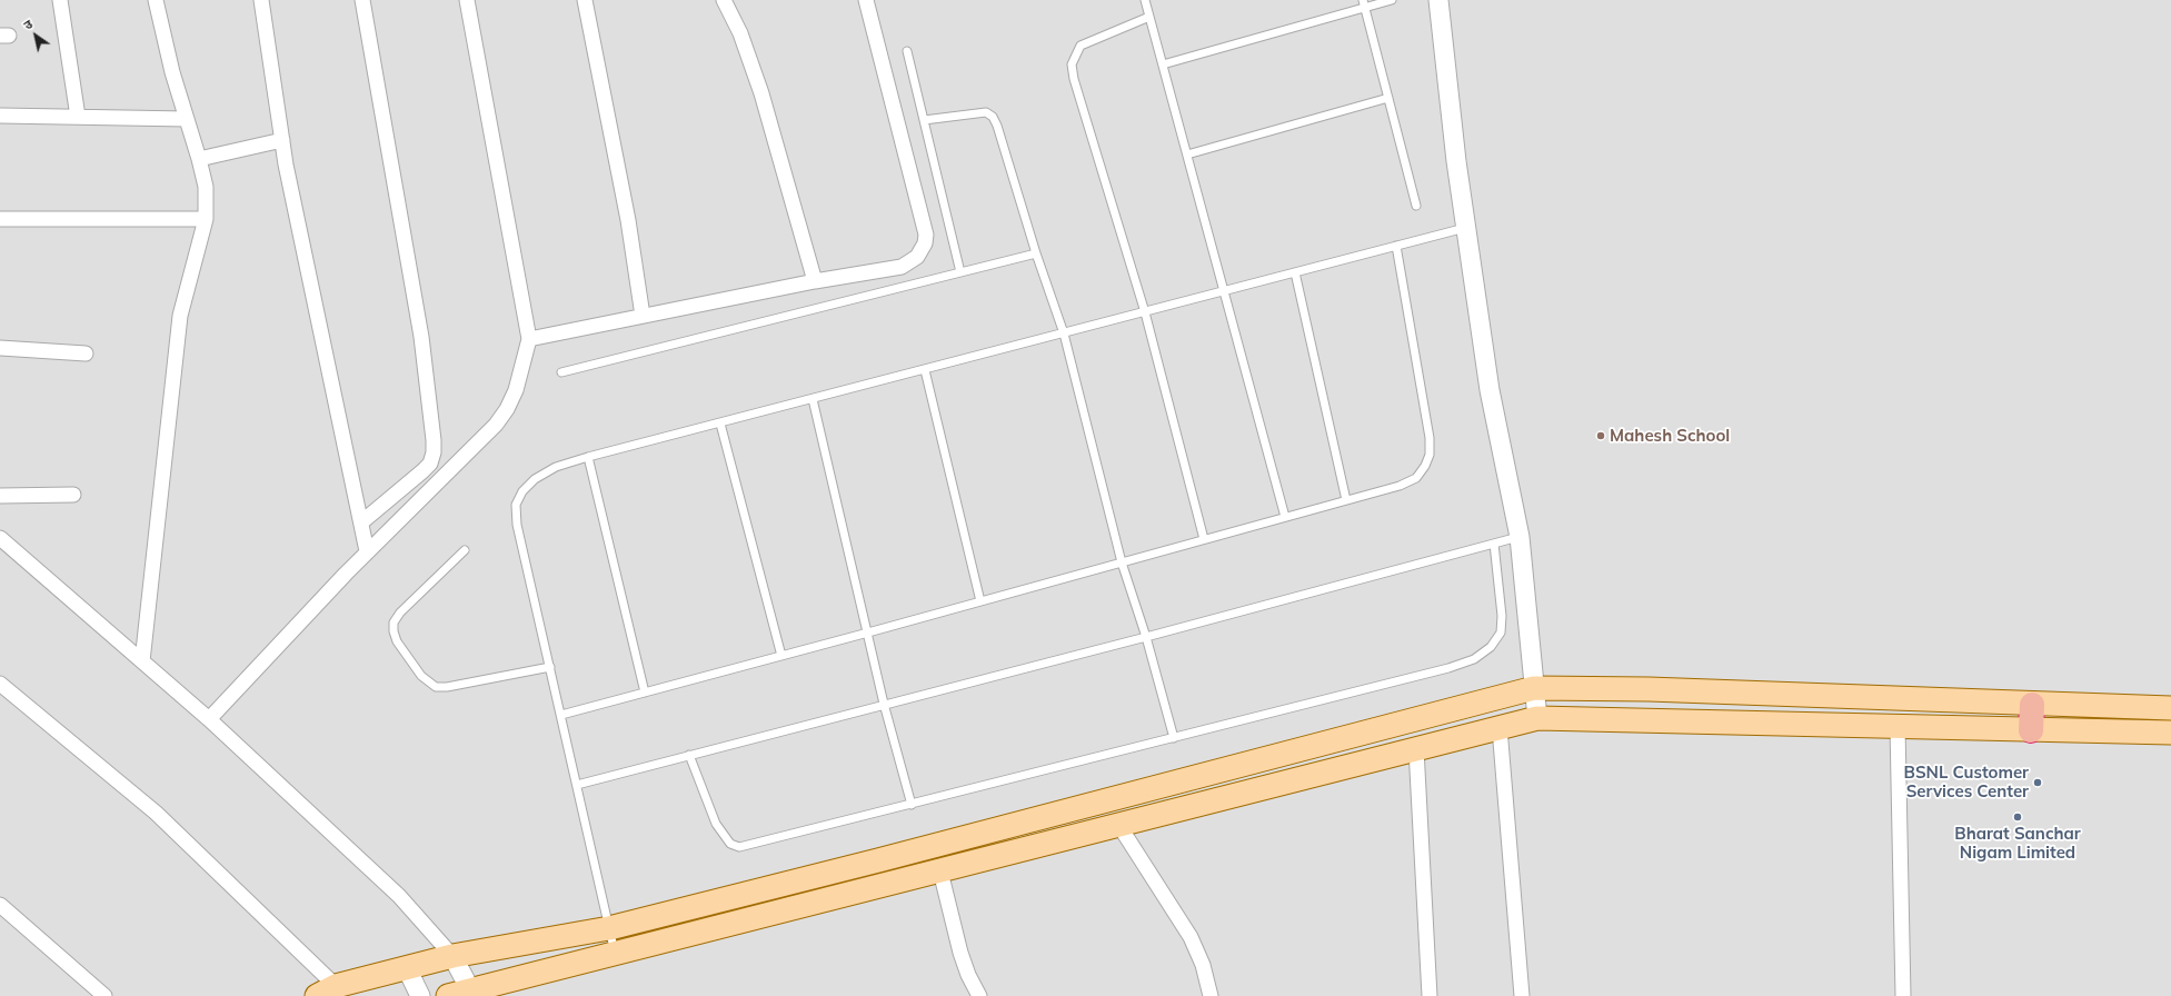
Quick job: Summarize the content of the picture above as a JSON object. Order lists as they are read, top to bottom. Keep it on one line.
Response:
{"places":["Mahesh School","BSNL Customer Services Center","Bharat Sanchar Nigam Limited"],"north":"top left"}
